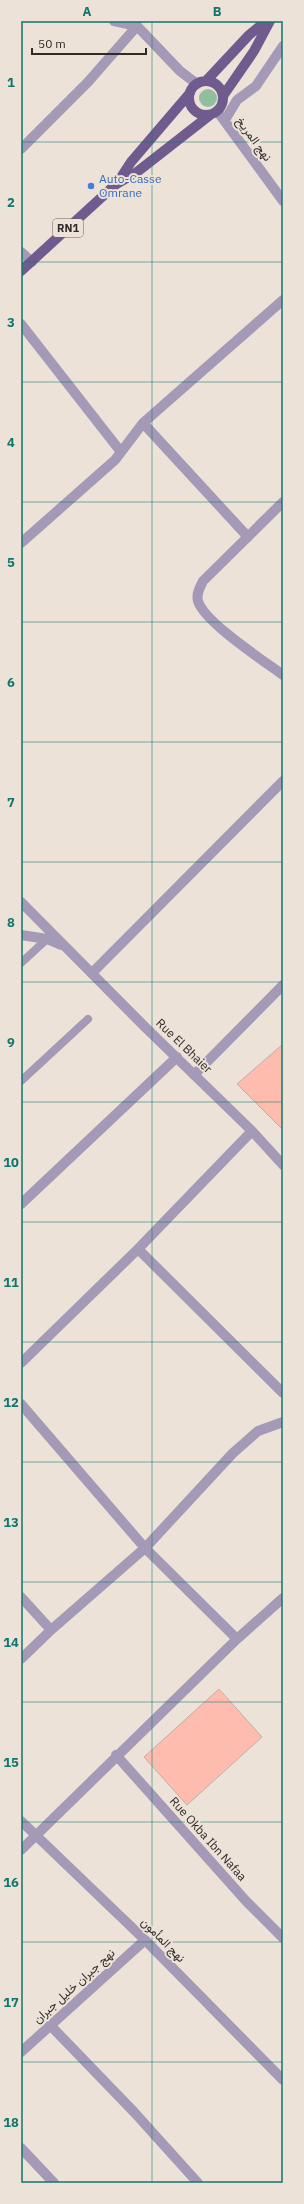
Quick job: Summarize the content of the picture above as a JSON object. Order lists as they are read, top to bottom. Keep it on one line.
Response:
{"streets":{"main road":["RN1"],"street":["نهج المريخ","Rue El Bhaier","Rue Okba Ibn Nafaa","نهج المأمون","نهج جبران خليل جبران"]},"crossings":[["نهج المريخ","RN1"],["نهج المأمون","نهج جبران خليل جبران"]],"places":["Auto-Casse Omrane"],"scale_bar":"50 m","grid":{"columns":["A","B"],"rows":["1","2","3","4","5","6","7","8","9","10","11","12","13","14","15","16","17","18"]}}
